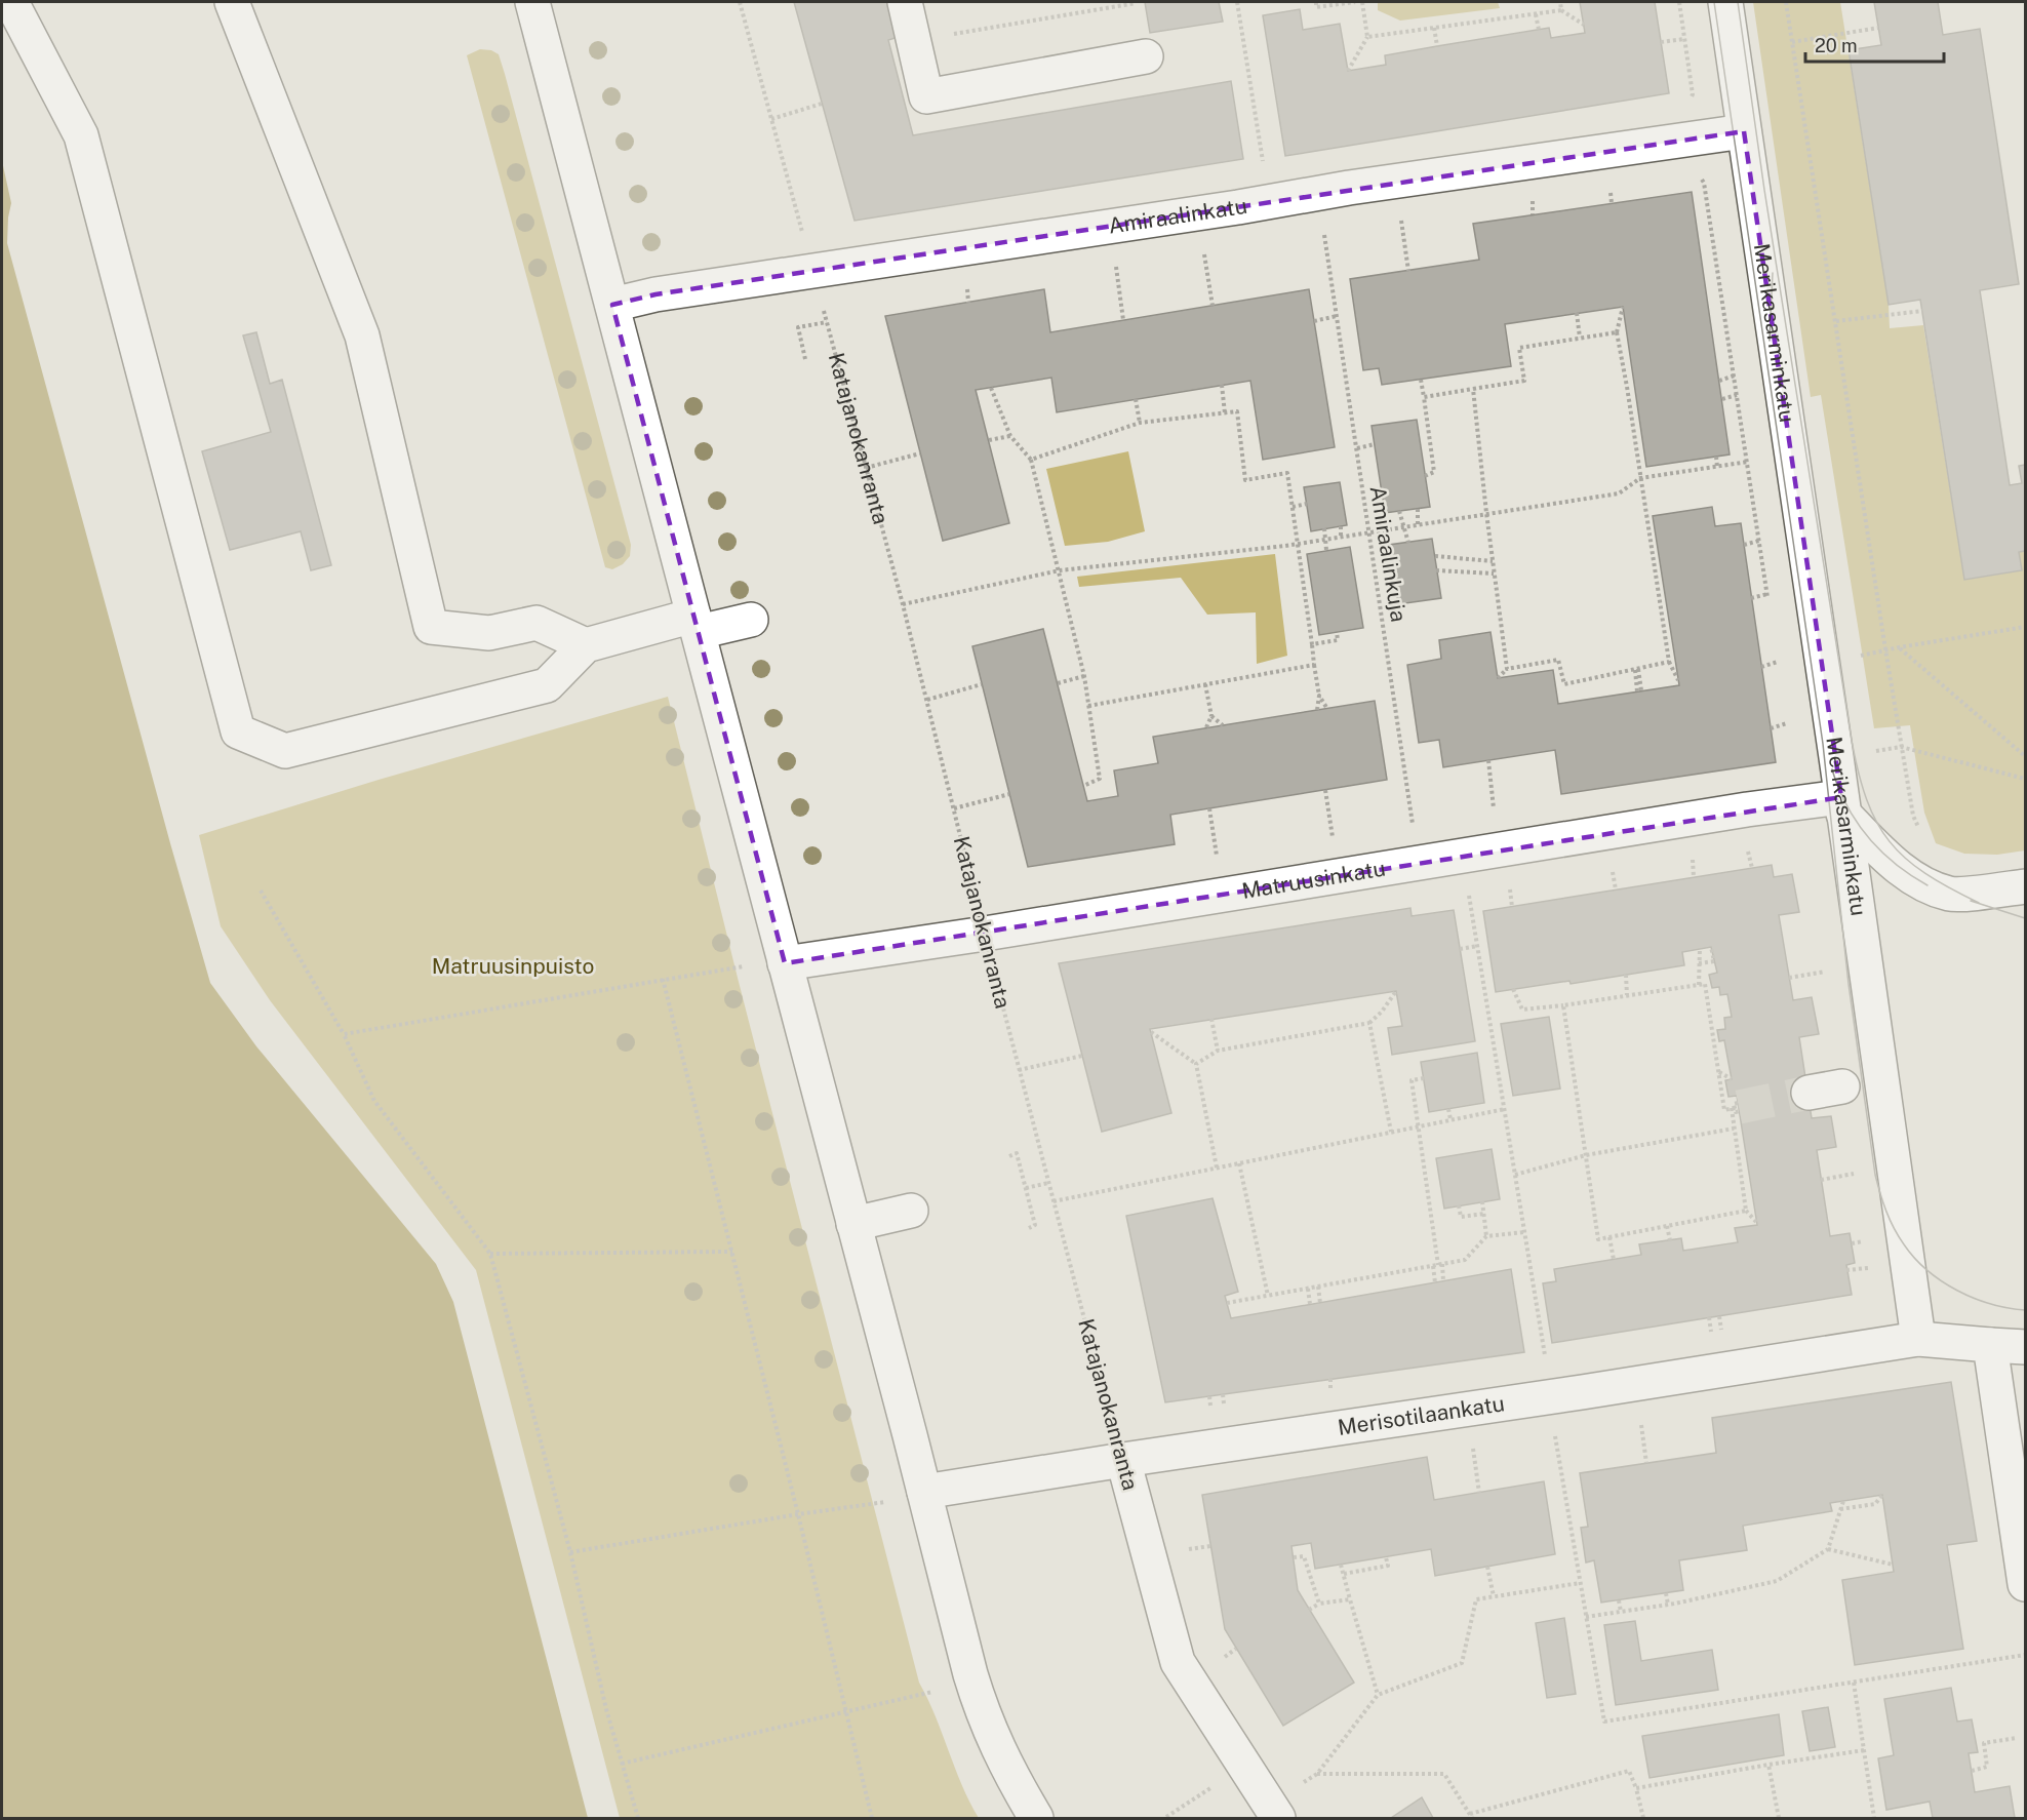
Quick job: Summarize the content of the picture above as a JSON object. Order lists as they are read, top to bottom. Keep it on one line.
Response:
{"streets":{"street":["Amiraalinkatu","Merikasarminkatu","Katajanokanranta","Matruusinkatu","Merisotilaankatu"],"path":["Amiraalinkuja"]},"crossings":[["Amiraalinkatu","Merikasarminkatu"],["Amiraalinkatu","Katajanokanranta"],["Merikasarminkatu","Matruusinkatu"],["Merikasarminkatu","Merisotilaankatu"],["Katajanokanranta","Matruusinkatu"],["Katajanokanranta","Merisotilaankatu"],["Amiraalinkuja","Matruusinkatu"]],"parks":["Matruusinpuisto"],"scale_bar":"20 m"}
